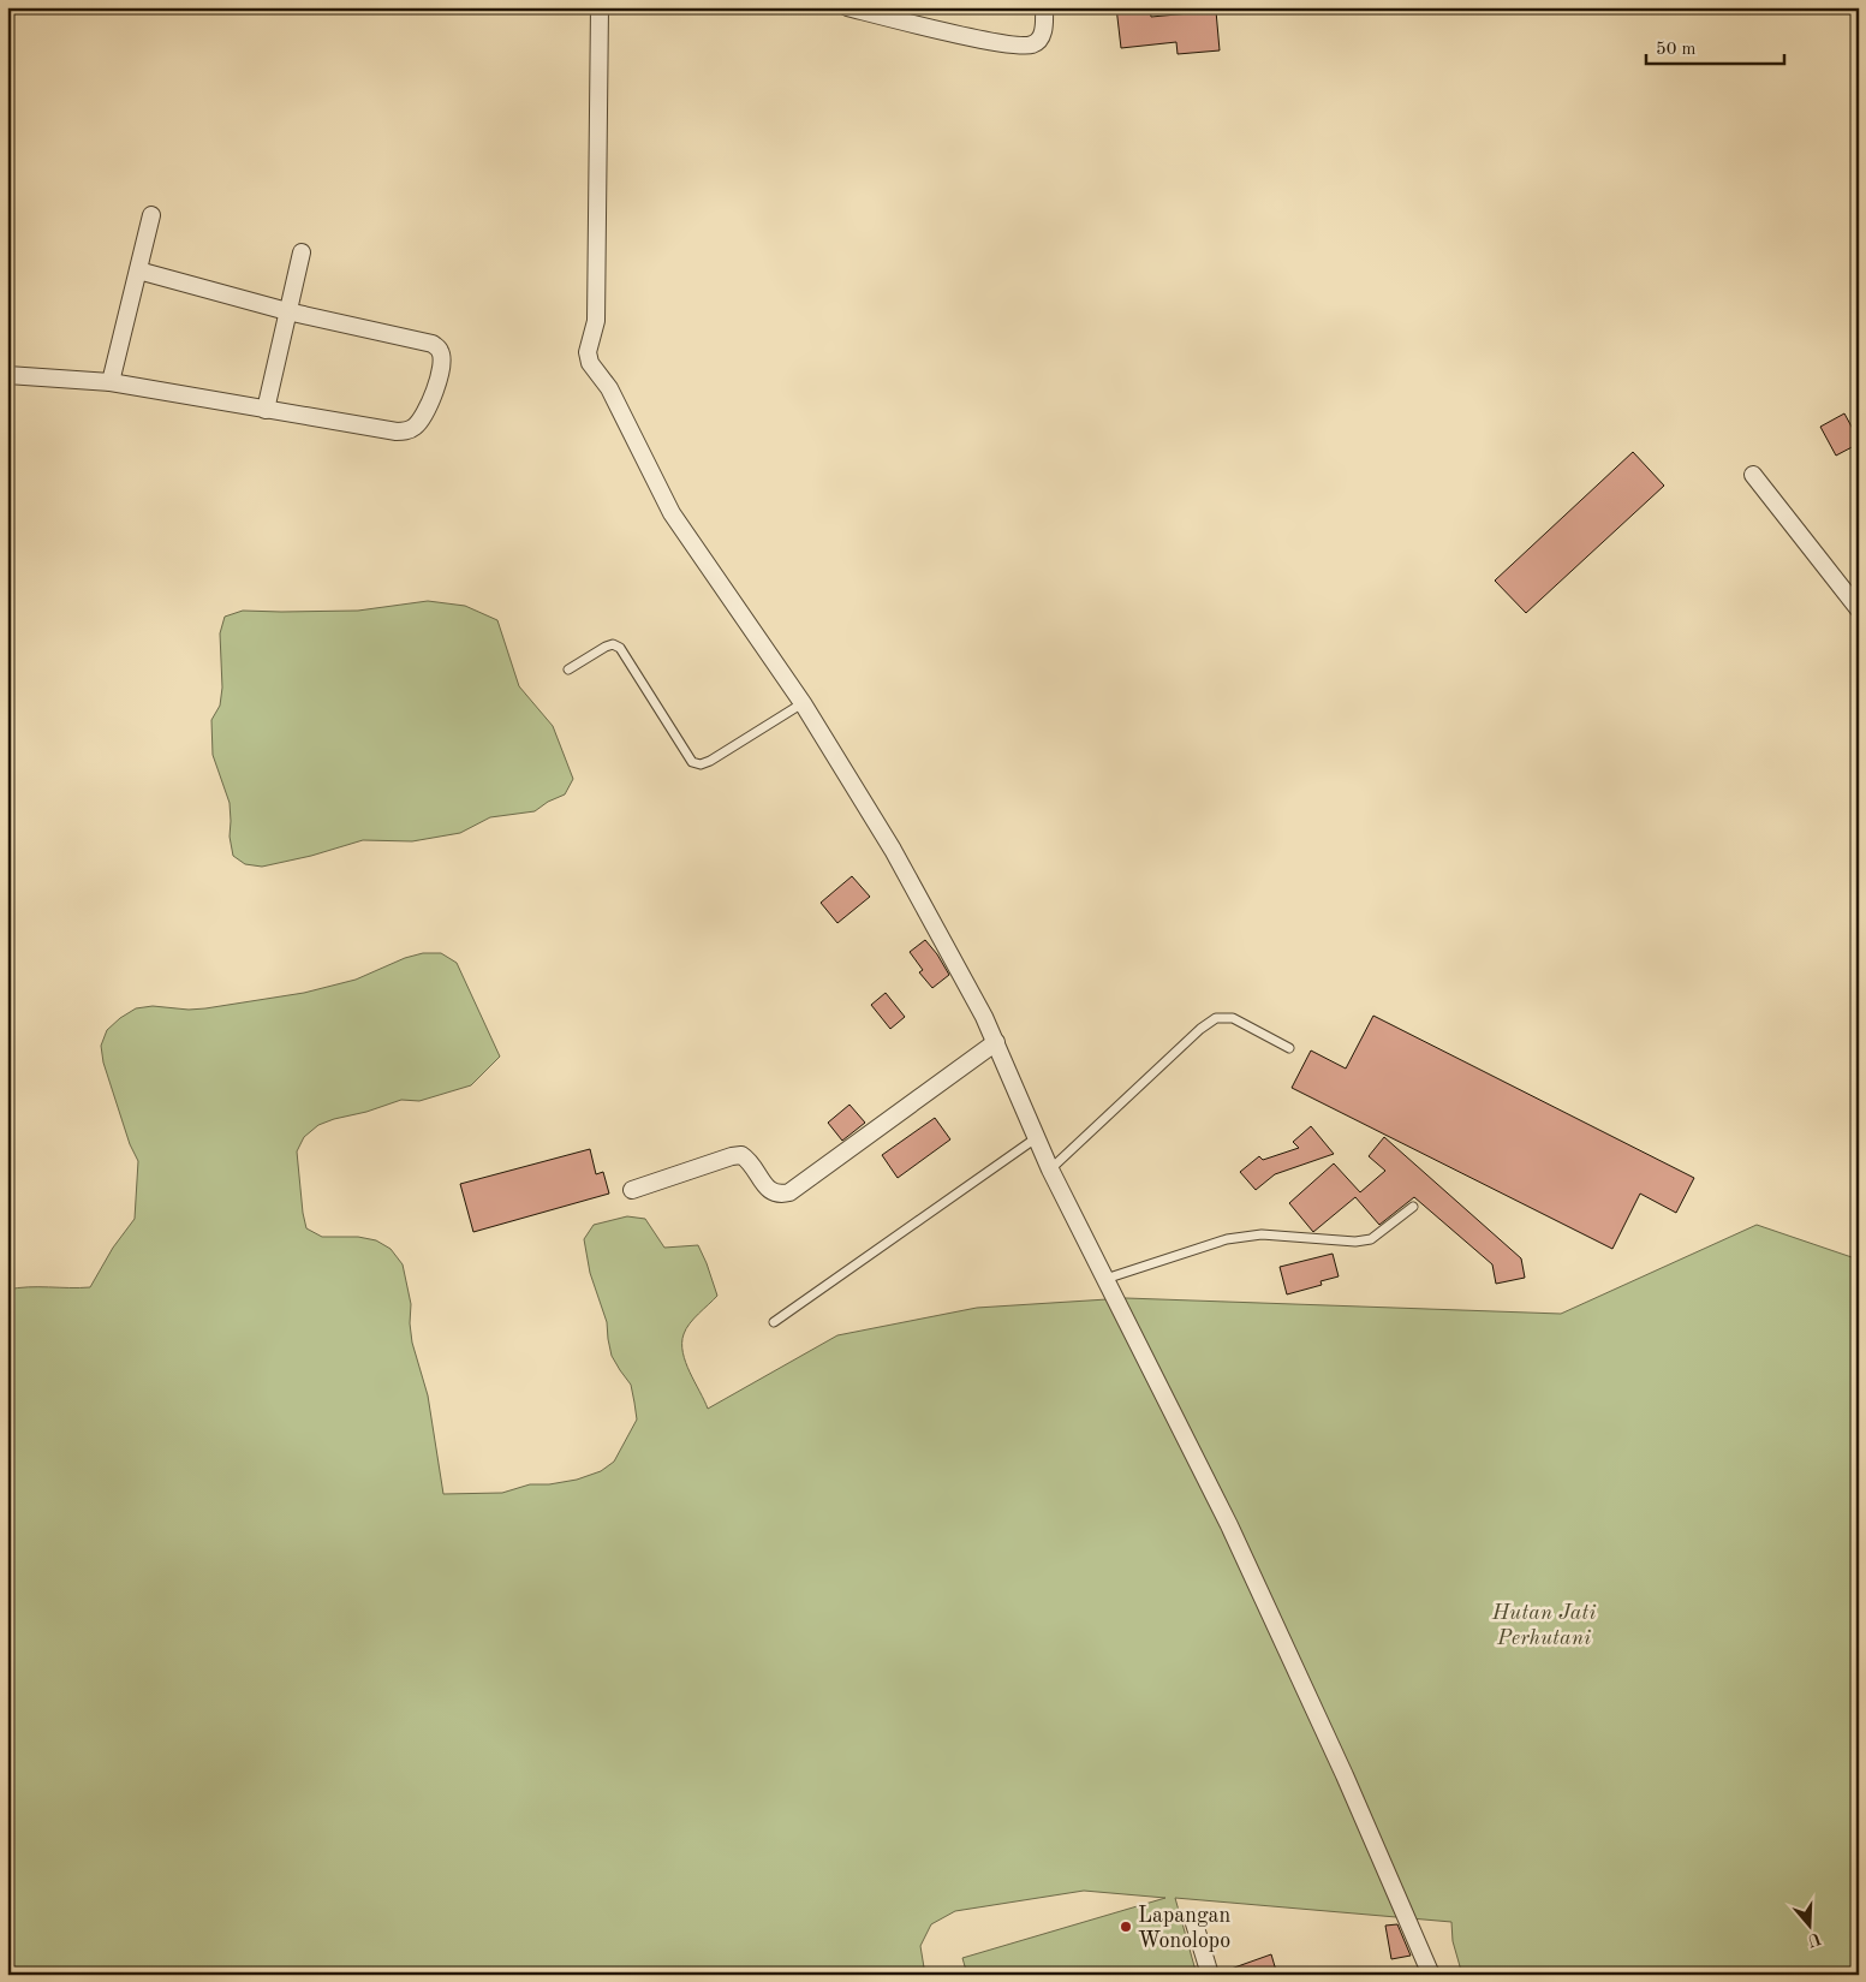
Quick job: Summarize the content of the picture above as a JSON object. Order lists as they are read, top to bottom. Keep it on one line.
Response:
{"parks":["Hutan Jati Perhutani"],"places":["Lapangan Wonolopo"],"scale_bar":"50 m","north":"bottom"}
